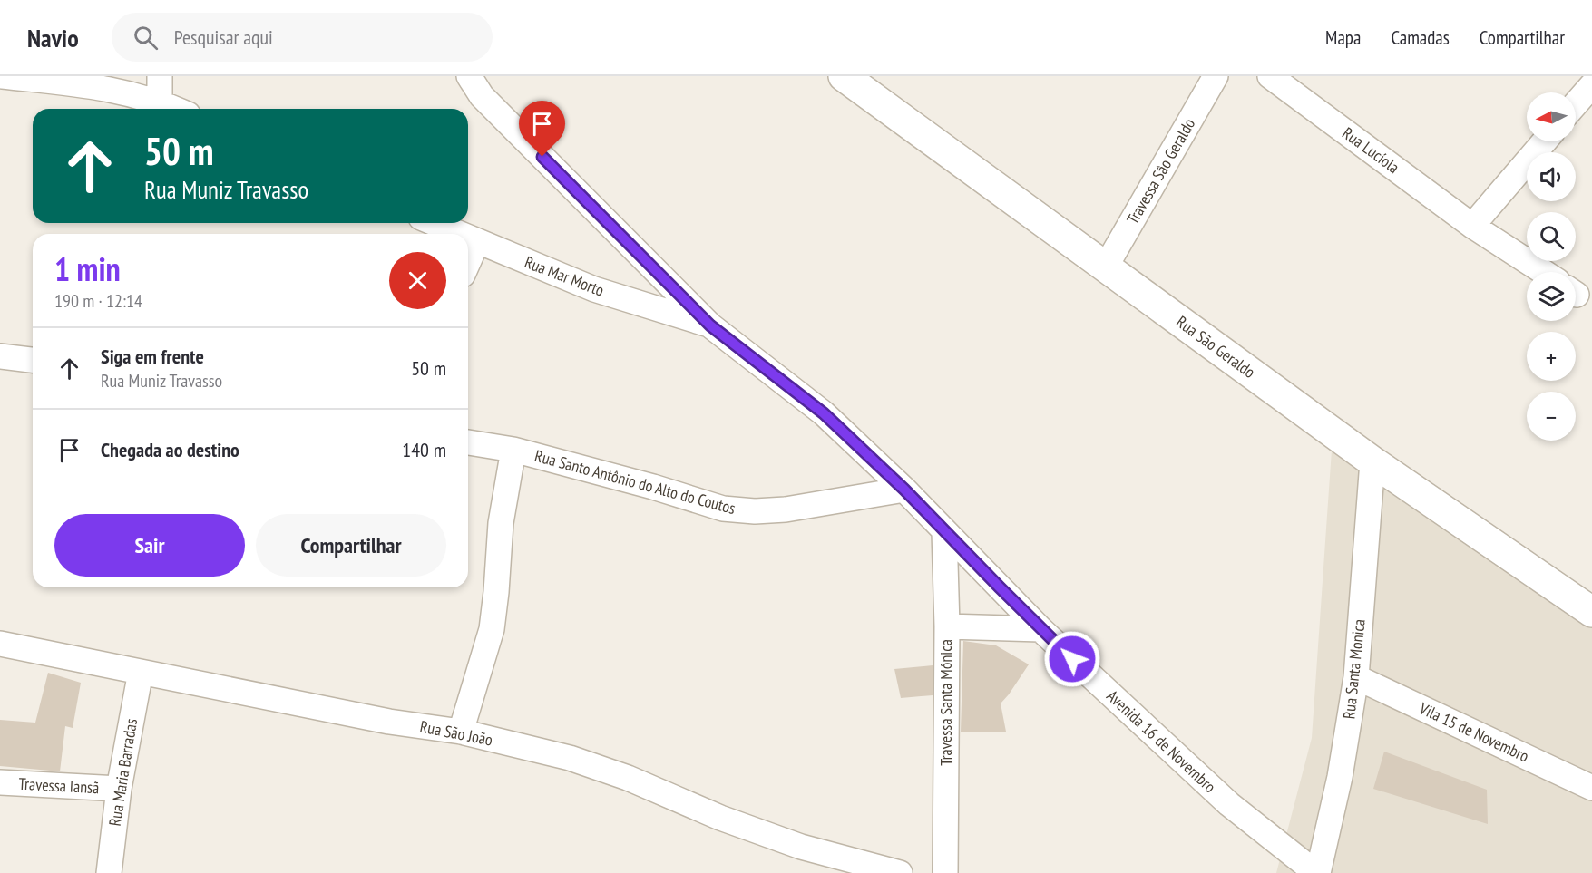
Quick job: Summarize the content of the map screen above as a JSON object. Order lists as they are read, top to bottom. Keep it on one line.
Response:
{"streets":{"street":["Rua Lucíola","Travessa Sâo Geraldo","Rua Mar Morto","Rua São Geraldo","Rua Santo Antônio do Alto do Coutos","Rua Santa Monica","Travessa Santa Mónica","Vila 15 de Novembro","Rua São João","Avenida 16 de Novembro","Rua Maria Barradas","Travessa Iansã"]},"crossings":[["Travessa Sâo Geraldo","Rua São Geraldo"],["Rua Mar Morto","Avenida 16 de Novembro"],["Rua São Geraldo","Rua Santa Monica"],["Rua Santo Antônio do Alto do Coutos","Avenida 16 de Novembro"],["Rua Santa Monica","Vila 15 de Novembro"],["Rua Santa Monica","Avenida 16 de Novembro"],["Travessa Santa Mónica","Avenida 16 de Novembro"],["Rua São João","Rua Maria Barradas"],["Rua Maria Barradas","Travessa Iansã"]],"north":"left","page":{"header":"Navio","search":"Pesquisar aqui","nav":["Mapa","Camadas","Compartilhar"],"map_buttons":["+","−"],"turn":["50 m","Rua Muniz Travasso"],"heading":["1 min","190 m · 12:14"],"list":[{"name":"Siga em frente","note":"Rua Muniz Travasso","value":"50 m"},{"name":"Chegada ao destino","value":"140 m"}],"buttons":["Sair","Compartilhar"]}}
